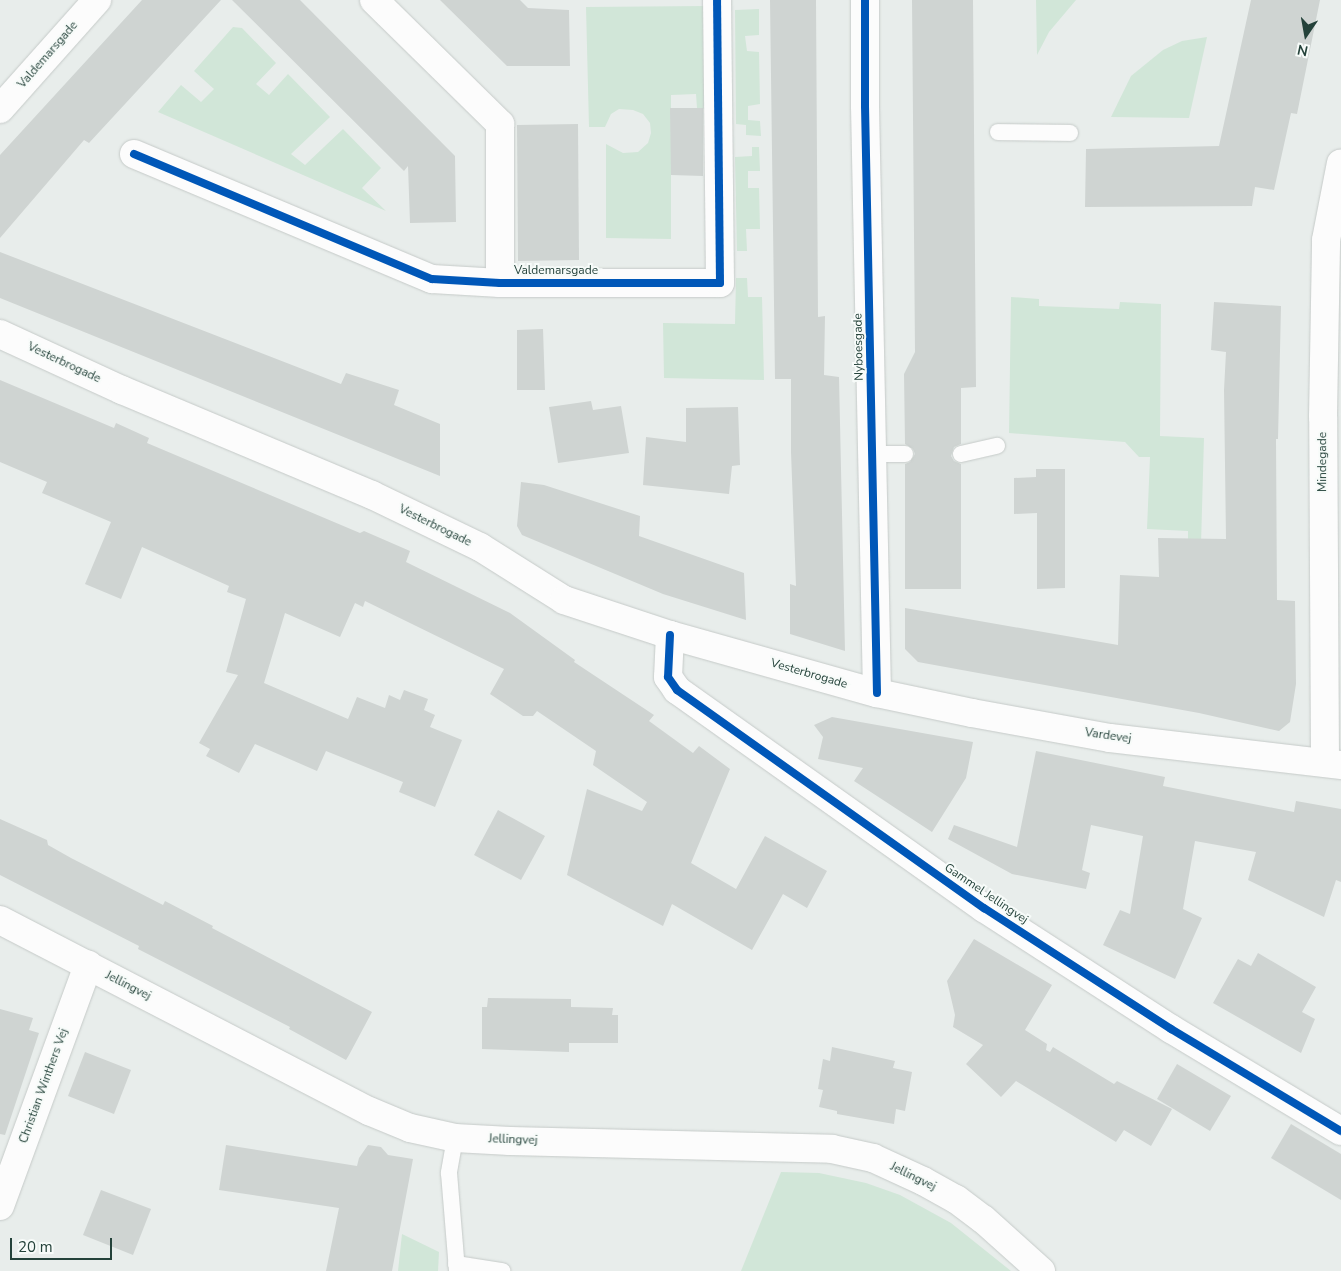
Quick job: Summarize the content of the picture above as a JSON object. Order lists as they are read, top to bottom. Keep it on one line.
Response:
{"streets":{"street":["Valdemarsgade","Nyboesgade","Vesterbrogade","Mindegade","Vardevej","Gammel Jellingvej","Jellingvej","Christian Winthers Vej"]},"crossings":[["Nyboesgade","Vesterbrogade"],["Nyboesgade","Vardevej"],["Vesterbrogade","Vardevej"],["Vesterbrogade","Gammel Jellingvej"],["Mindegade","Vardevej"],["Jellingvej","Christian Winthers Vej"]],"scale_bar":"20 m","north":"bottom"}
